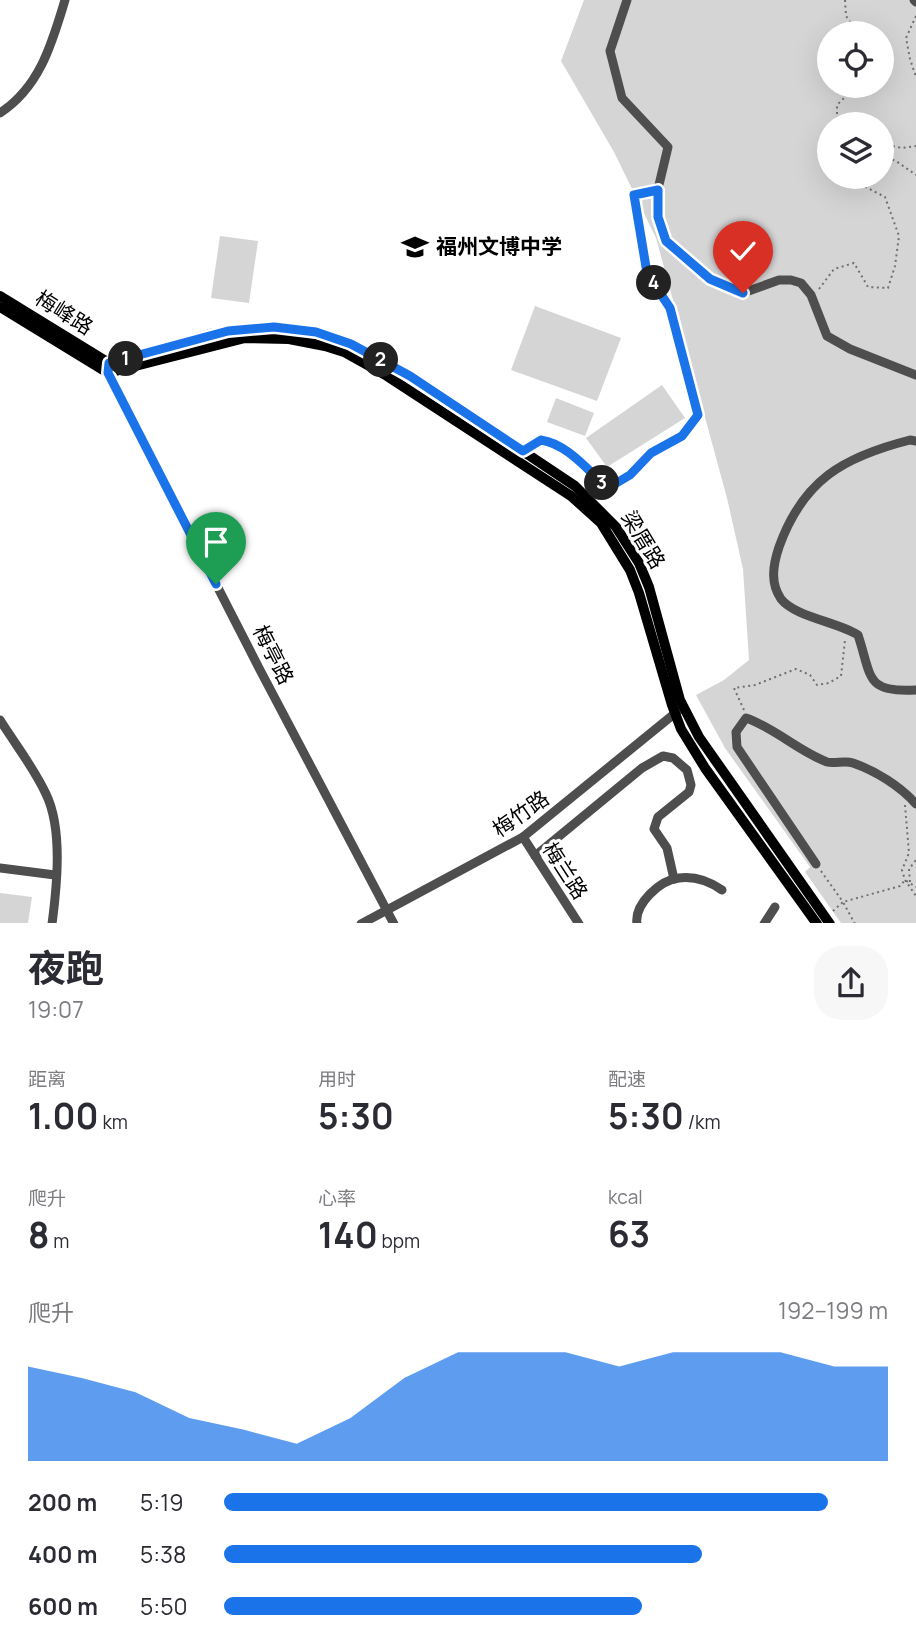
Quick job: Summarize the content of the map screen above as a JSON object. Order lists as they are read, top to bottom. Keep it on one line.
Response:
{"streets":{"main road":["梅峰路","梁厝路"],"street":["梅亭路","梅竹路","梅兰路"]},"crossings":[["梅峰路","梁厝路"],["梅峰路","梅亭路"],["梁厝路","梅亭路"],["梁厝路","梅竹路"],["梅亭路","梅竹路"],["梅竹路","梅兰路"]],"places":{"school or university":["福州文博中学"]},"page":{"pins":["4","1","2","3"],"heading":["夜跑","19:07"],"stats":[["距离","1.00 km"],["用时","5:30"],["配速","5:30 /km"],["爬升","8 m"],["心率","140 bpm"],["kcal","63"]],"chart":["爬升","192–199 m"],"list":[{"name":"200 m","note":"5:19"},{"name":"400 m","note":"5:38"},{"name":"600 m","note":"5:50"}]}}
